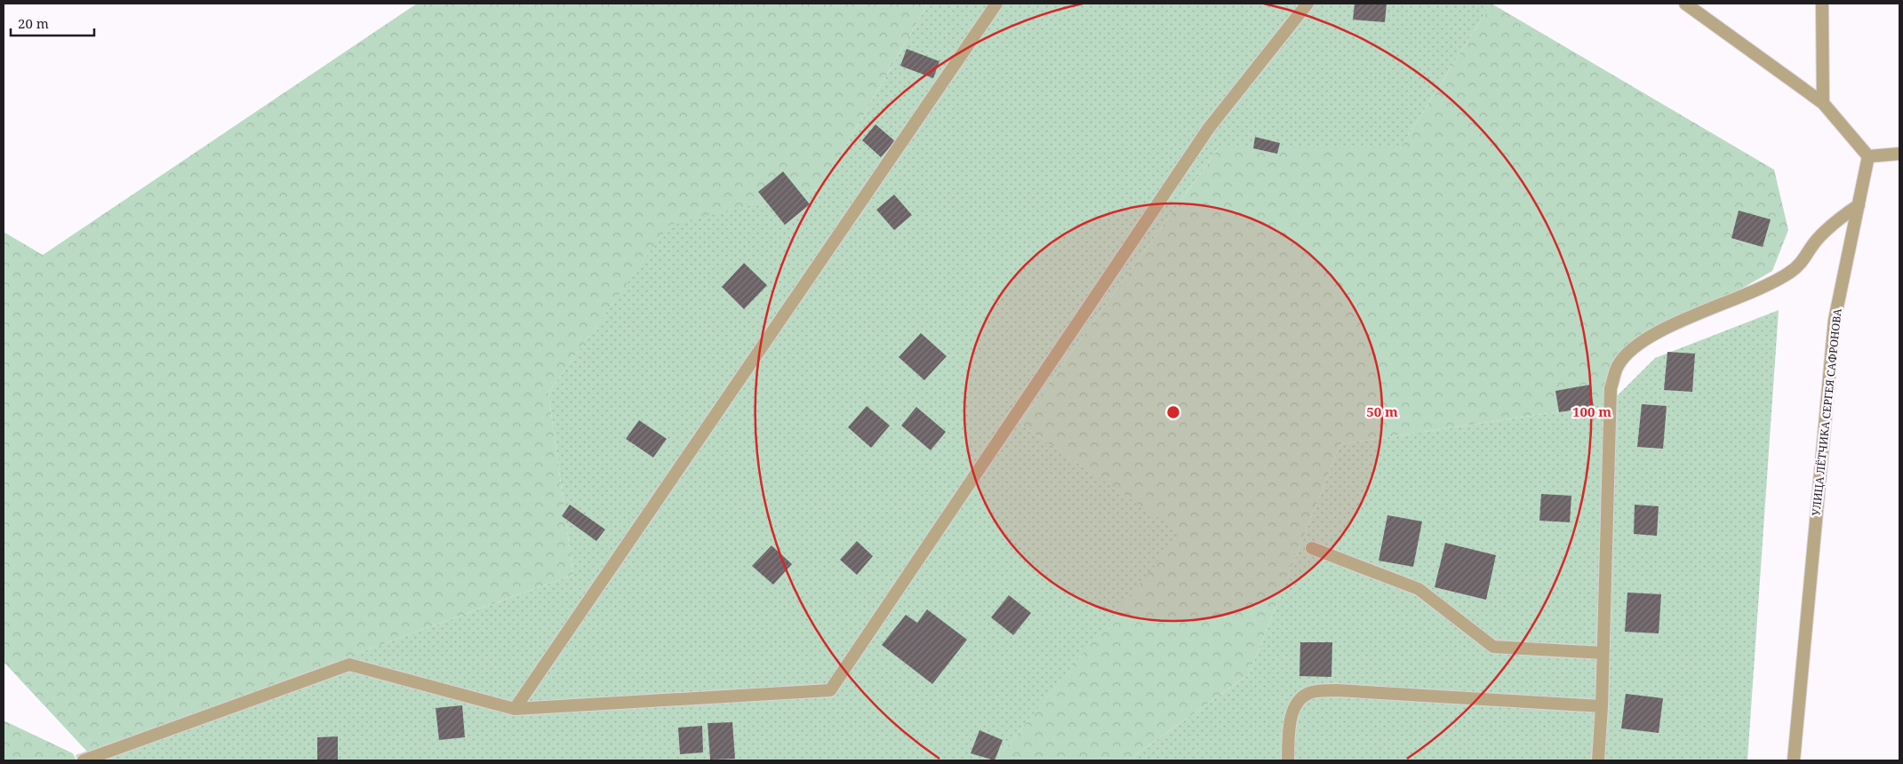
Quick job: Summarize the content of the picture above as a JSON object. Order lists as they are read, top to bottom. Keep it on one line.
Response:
{"streets":{"street":["УЛИЦА ЛЁТЧИКА СЕРГЕЯ САФРОНОВА"]},"scale_bar":"20 m","rings":["50 m","100 m"]}
